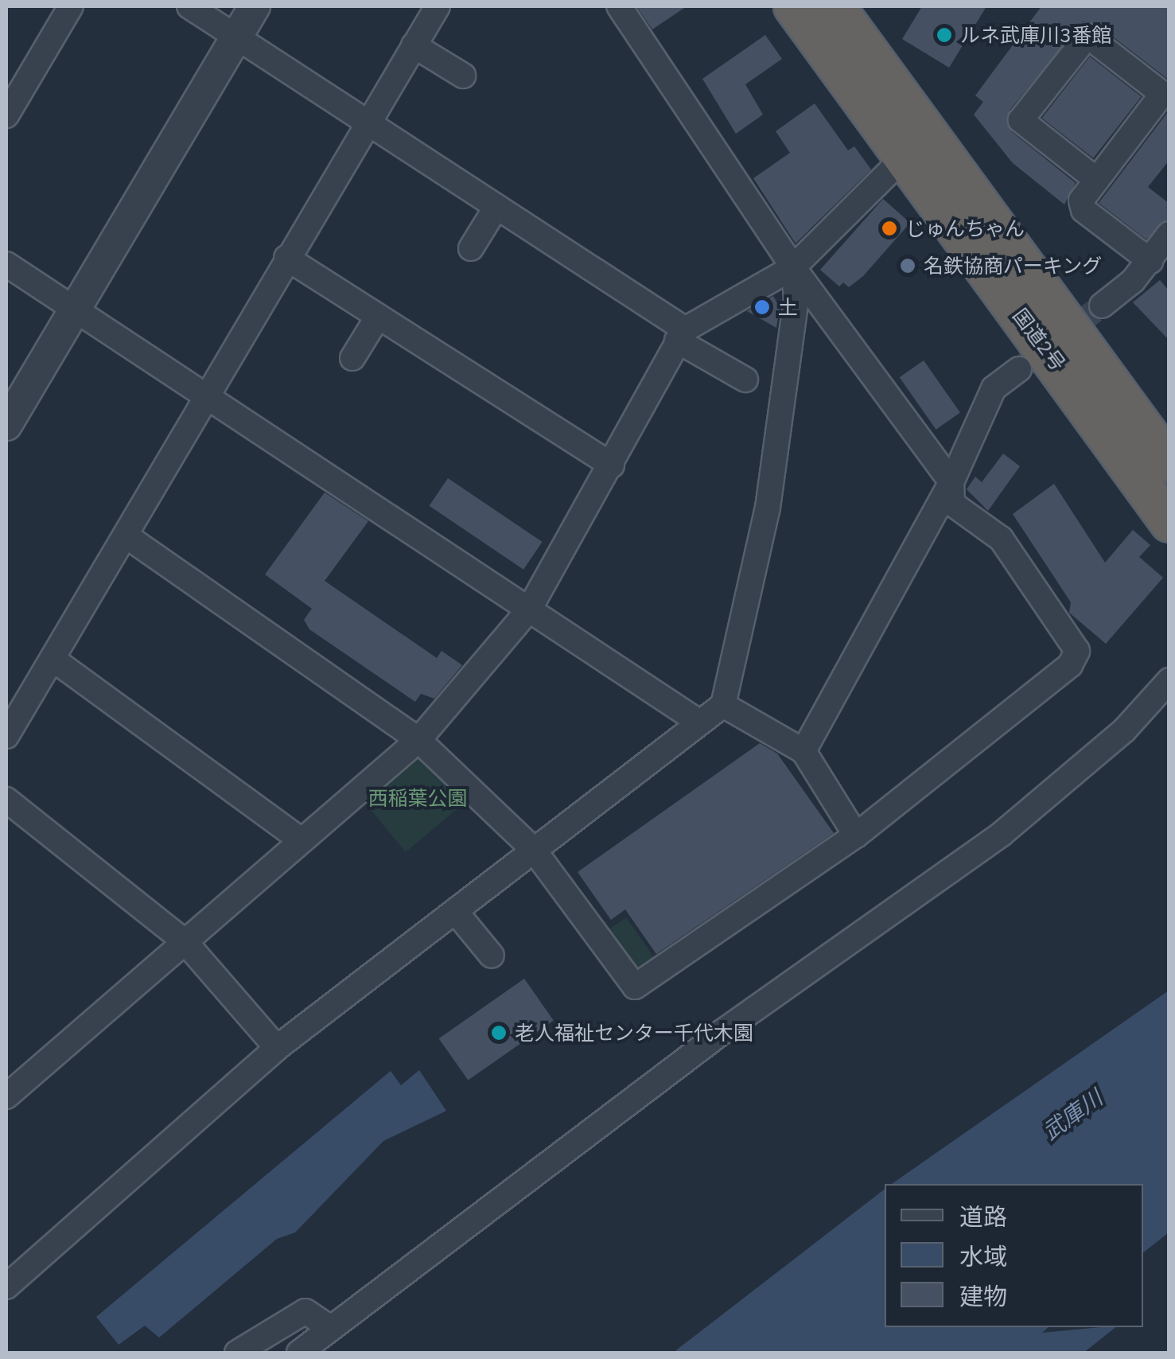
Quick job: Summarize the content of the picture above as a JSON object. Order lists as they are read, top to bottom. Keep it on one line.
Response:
{"streets":{"highway":["国道2号"]},"water":["武庫川"],"parks":["西稲葉公園"],"places":["ルネ武庫川3番館","じゅんちゃん","名鉄協商パーキング","土","老人福祉センター千代木園"],"legend":["道路","水域","建物"]}
